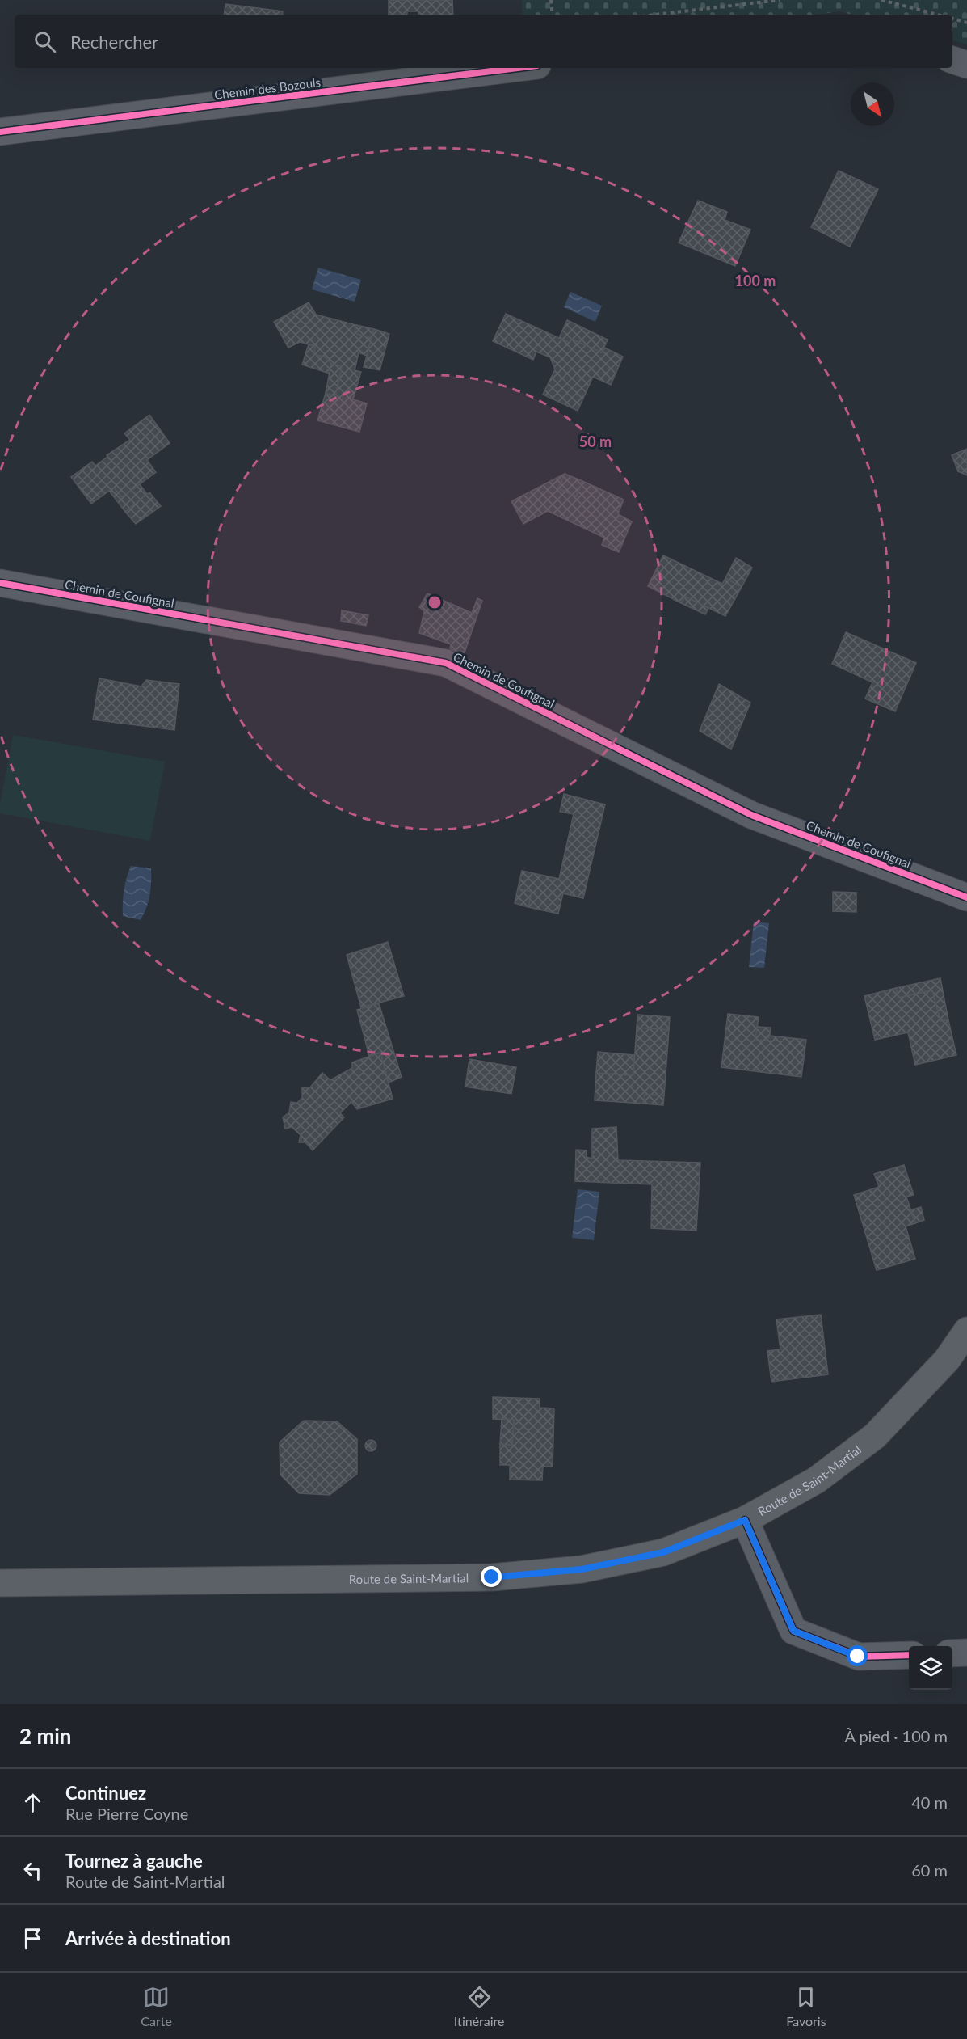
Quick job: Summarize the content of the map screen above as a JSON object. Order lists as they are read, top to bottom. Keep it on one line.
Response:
{"streets":{"main road":["Route de Saint-Martial"],"street":["Chemin des Bozouls","Chemin de Coufignal"]},"north":"bottom right","page":{"search":"Rechercher","heading":["2 min","À pied · 100 m"],"list":[["Continuez","Rue Pierre Coyne","40 m"],["Tournez à gauche","Route de Saint-Martial","60 m"],"Arrivée à destination"],"nav":["Carte","Itinéraire","Favoris"]},"rings":["100 m","50 m"]}
